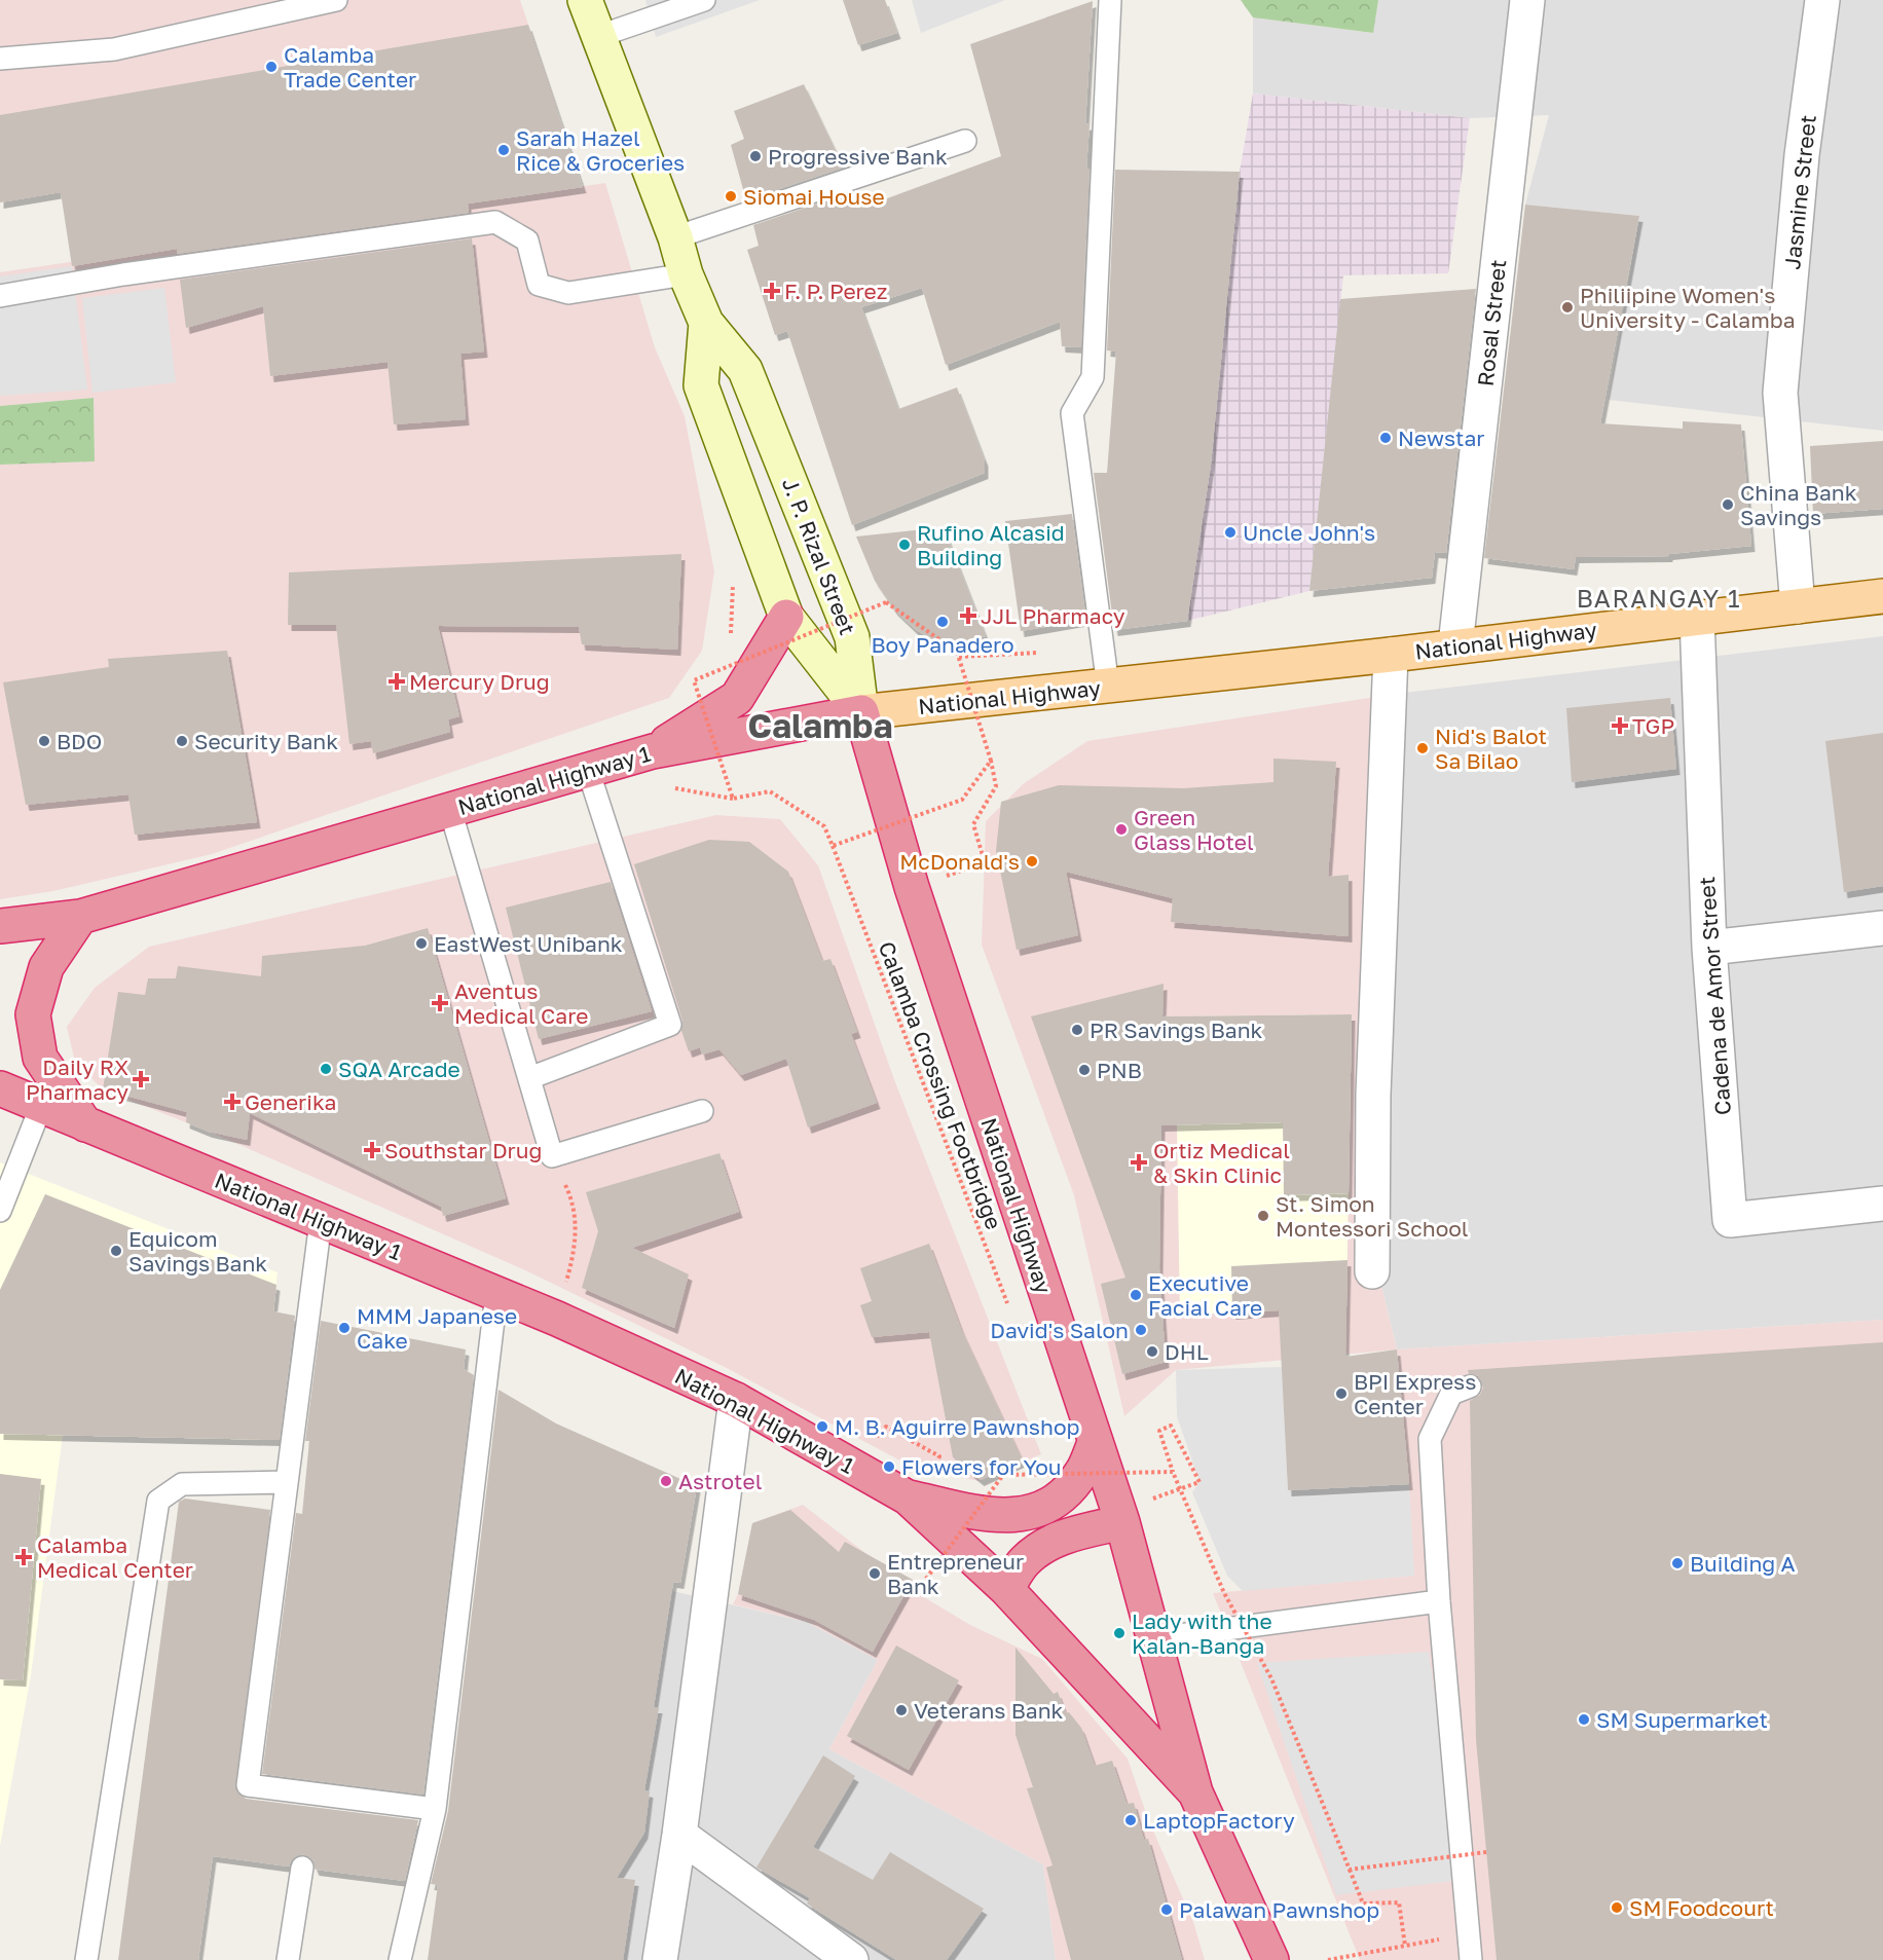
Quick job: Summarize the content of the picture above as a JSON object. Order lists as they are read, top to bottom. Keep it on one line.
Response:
{"streets":{"highway":["National Highway","National Highway 1"],"main road":["J. P. Rizal Street"],"street":["Jasmine Street","Rosal Street","Cadena de Amor Street"],"path":["Calamba Crossing Footbridge"]},"crossings":[["Jasmine Street","National Highway"],["Rosal Street","National Highway"],["J. P. Rizal Street","National Highway"],["J. P. Rizal Street","National Highway 1"],["National Highway","National Highway 1"],["National Highway","Cadena de Amor Street"]],"districts":["BARANGAY 1","Calamba"],"places":{"other":["Calamba Trade Center","Sarah Hazel Rice & Groceries","Progressive Bank","Siomai House","Philiipine Women's University - Calamba","Newstar","China Bank Savings","Uncle John's","Rufino Alcasid Building","Boy Panadero","BDO","Security Bank","Nid's Balot Sa Bilao","Green Glass Hotel","McDonald's","EastWest Unibank","PR Savings Bank","SQA Arcade","PNB","St. Simon Montessori School","Equicom Savings Bank","Executive Facial Care","MMM Japanese Cake","David's Salon","DHL","BPI Express Center","M. B. Aguirre Pawnshop","Flowers for You","Astrotel","Building A","Entrepreneur Bank","Lady with the Kalan-Banga","Veterans Bank","SM Supermarket","LaptopFactory","SM Foodcourt","Palawan Pawnshop"],"health":["F. P. Perez","JJL Pharmacy","Mercury Drug","TGP","Aventus Medical Care","Daily RX Pharmacy","Generika","Southstar Drug","Ortiz Medical & Skin Clinic","Calamba Medical Center"]}}
